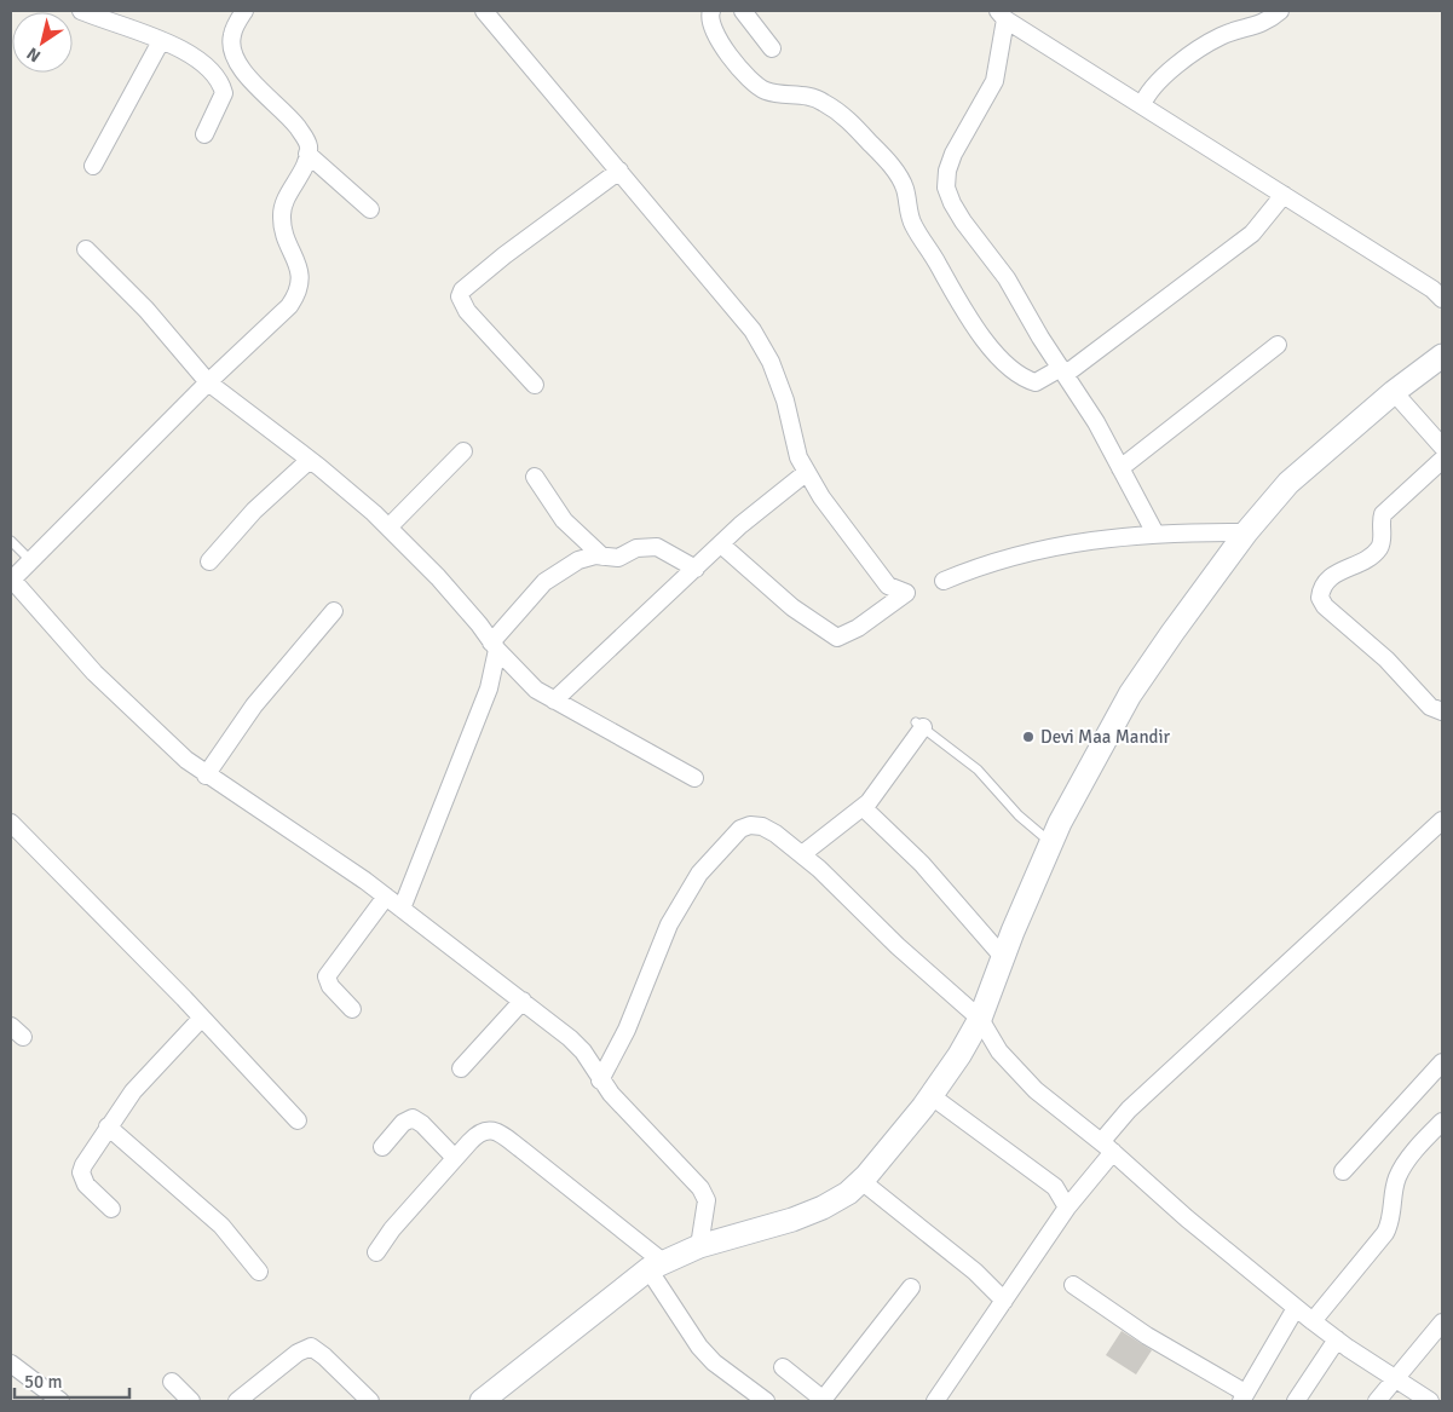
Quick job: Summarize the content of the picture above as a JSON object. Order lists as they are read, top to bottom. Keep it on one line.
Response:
{"places":["Devi Maa Mandir"],"scale_bar":"50 m","north":"bottom left"}
